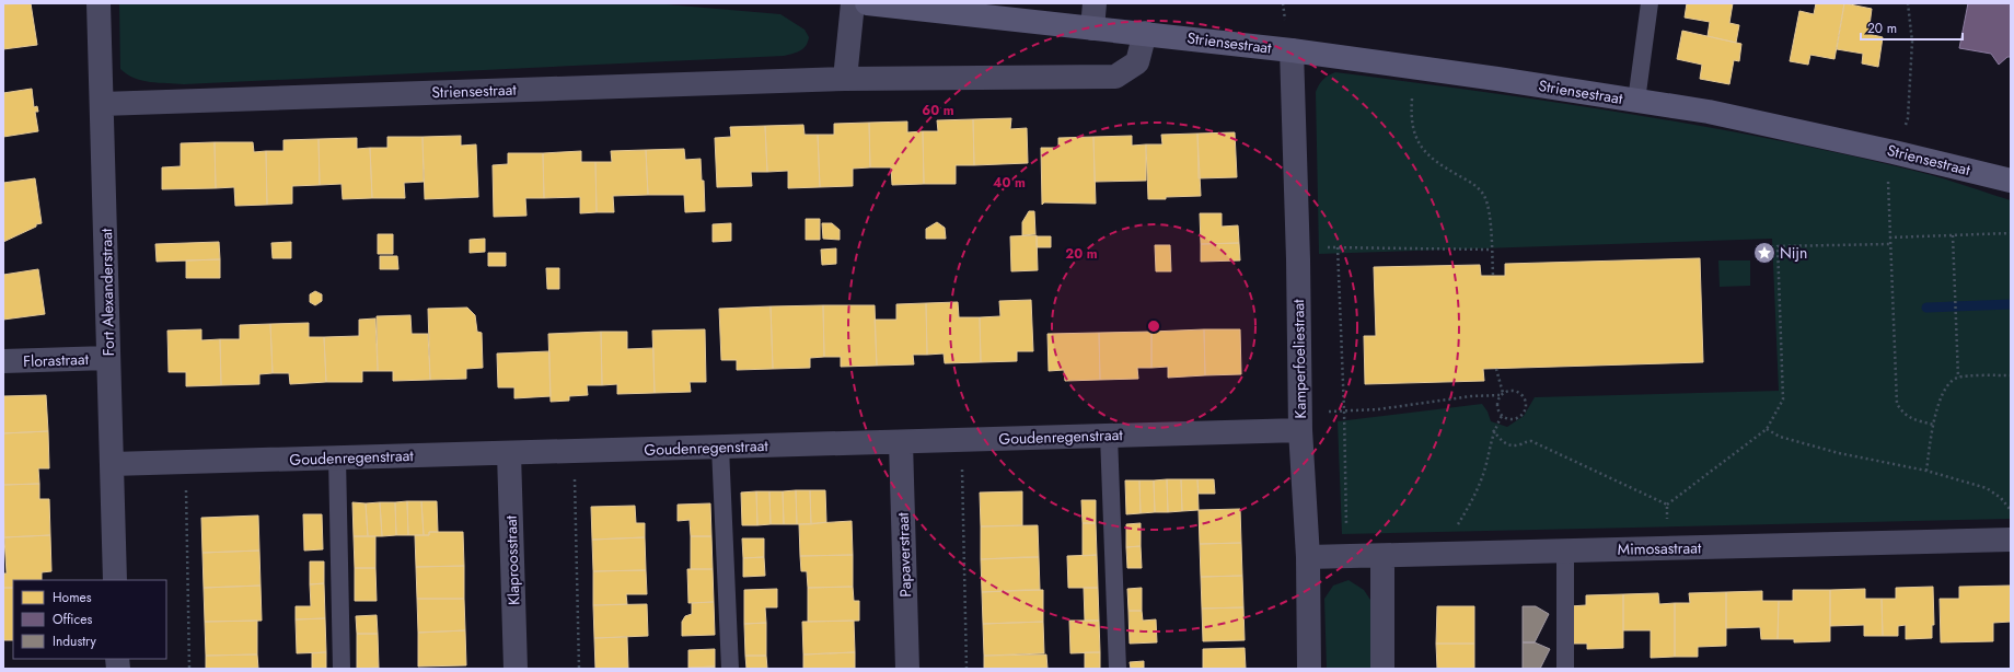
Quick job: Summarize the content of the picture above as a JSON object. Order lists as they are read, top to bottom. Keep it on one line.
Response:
{"streets":{"street":["Striensestraat","Fort Alexanderstraat","Kamperfoeliestraat","Florastraat","Goudenregenstraat","Mimosastraat","Papaverstraat","Klaproosstraat"]},"crossings":[["Striensestraat","Fort Alexanderstraat"],["Striensestraat","Kamperfoeliestraat"],["Fort Alexanderstraat","Florastraat"],["Fort Alexanderstraat","Goudenregenstraat"],["Kamperfoeliestraat","Goudenregenstraat"],["Kamperfoeliestraat","Mimosastraat"],["Goudenregenstraat","Papaverstraat"],["Goudenregenstraat","Klaproosstraat"]],"places":{"place":["Nijn"]},"legend":["Homes","Offices","Industry"],"scale_bar":"20 m","rings":["60 m","40 m","20 m"]}
